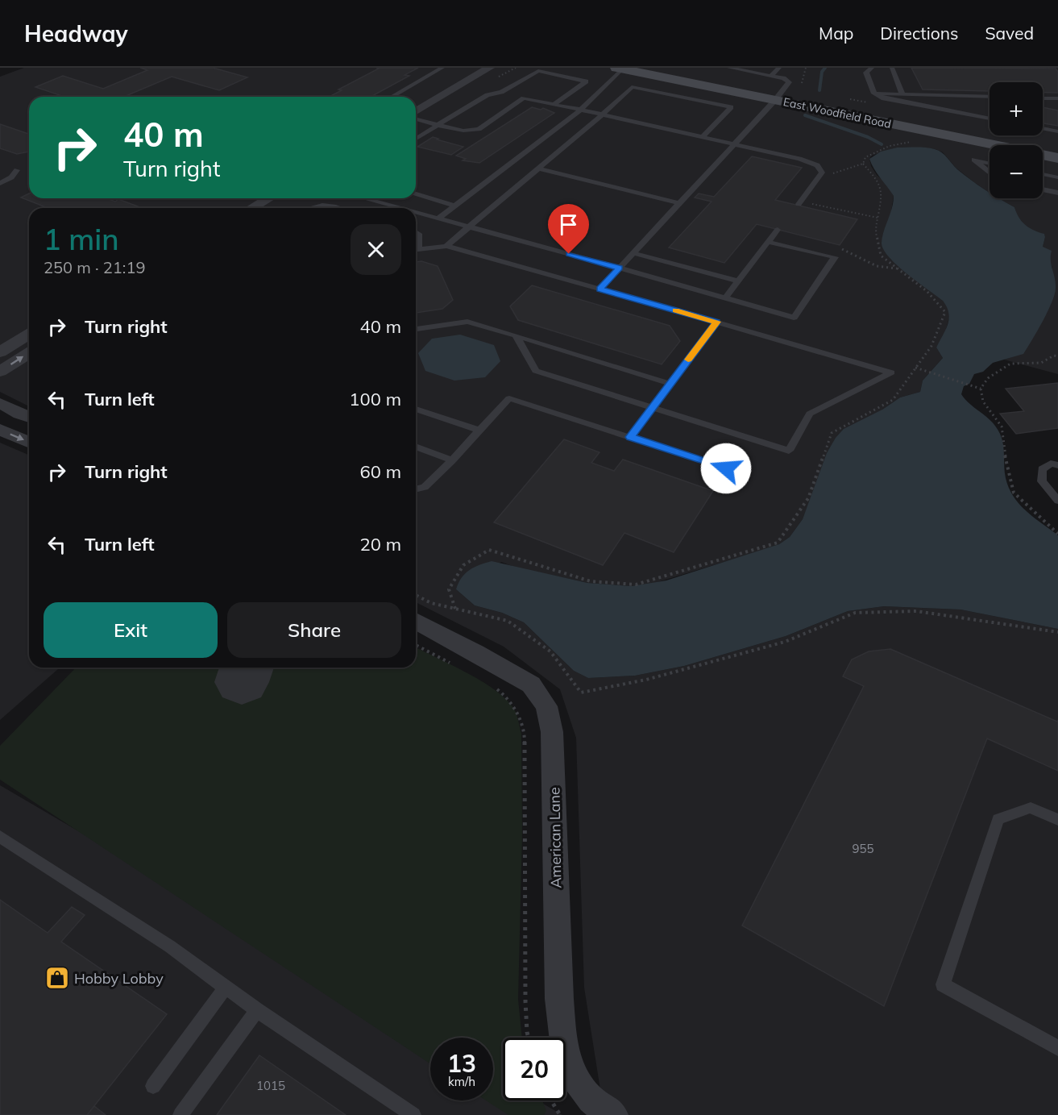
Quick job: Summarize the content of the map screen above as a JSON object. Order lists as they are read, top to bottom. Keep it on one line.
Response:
{"streets":{"street":["East Woodfield Road","American Lane"]},"places":{"shop":["Hobby Lobby"]},"house_numbers":["955","1015"],"page":{"header":"Headway","nav":["Map","Directions","Saved"],"map_buttons":["+","−"],"turn":["40 m","Turn right"],"heading":["1 min","250 m · 21:19"],"list":[{"name":"Turn right","value":"40 m"},{"name":"Turn left","value":"100 m"},{"name":"Turn right","value":"60 m"},{"name":"Turn left","value":"20 m"}],"buttons":["Exit","Share"],"speed":"13 km/h","limit":"20"}}
